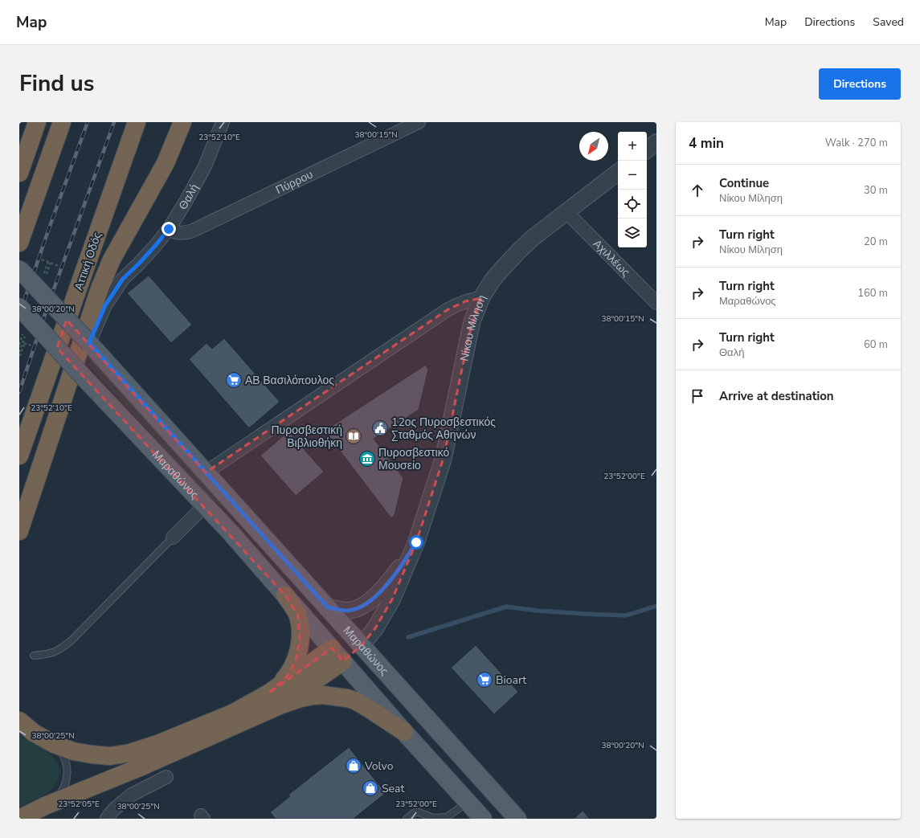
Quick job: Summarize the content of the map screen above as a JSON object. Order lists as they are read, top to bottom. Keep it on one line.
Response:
{"streets":{"highway":["Αττική Οδός"],"main road":["Μαραθώνος"],"street":["Πύρρου","Θαλή","Αχιλλέως","Νίκου Μίληση"]},"crossings":[["Πύρρου","Θαλή"],["Θαλή","Μαραθώνος"],["Αχιλλέως","Νίκου Μίληση"],["Νίκου Μίληση","Μαραθώνος"]],"places":{"supermarket":["ΑΒ Βασιλόπουλος","Bioart"],"public building":["12ος Πυροσβεστικός Σταθμός Αθηνών"],"library":["Πυροσβεστική Βιβλιοθήκη"],"museum":["Πυροσβεστικό Μουσείο"],"shop":["Volvo","Seat"]},"north":"bottom left","page":{"header":"Map","nav":["Map","Directions","Saved"],"title":"Find us","buttons":"Directions","heading":["4 min","Walk · 270 m"],"map_buttons":["+","−"],"list":[["Continue","Νίκου Μίληση","30 m"],["Turn right","Νίκου Μίληση","20 m"],["Turn right","Μαραθώνος","160 m"],["Turn right","Θαλή","60 m"],"Arrive at destination"]},"coordinates":["38°00'15\"N","23°52'10\"E","38°00'20\"N","23°52'00\"E","38°00'25\"N","23°52'05\"E"]}
